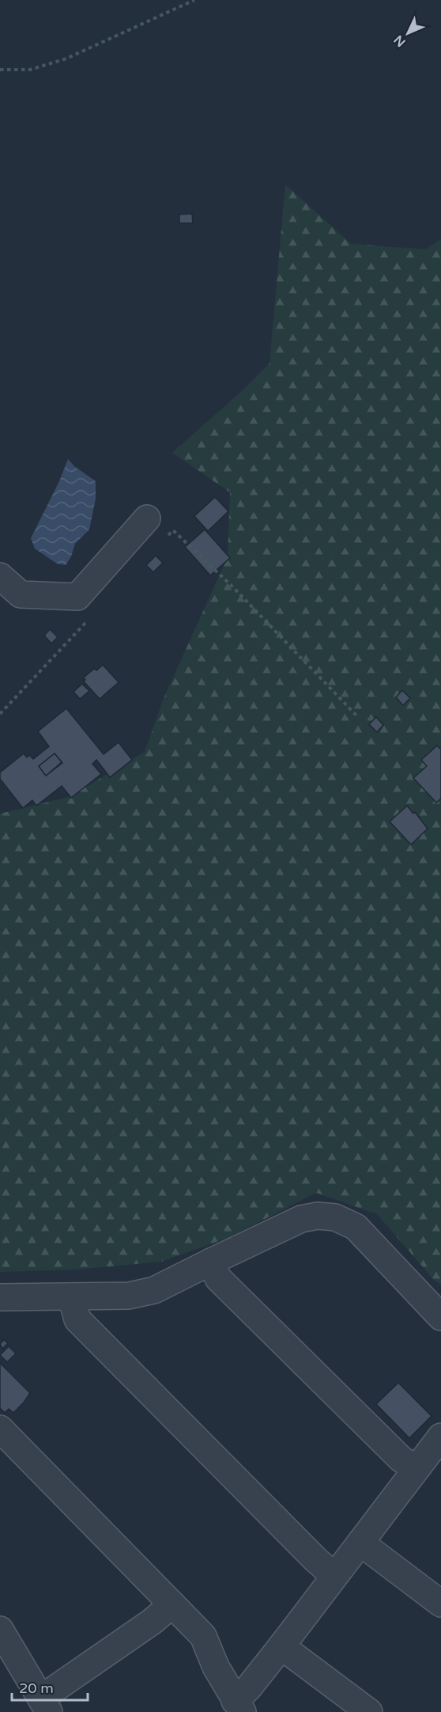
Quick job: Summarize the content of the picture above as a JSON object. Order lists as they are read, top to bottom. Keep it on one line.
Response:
{"scale_bar":"20 m","north":"bottom left"}
